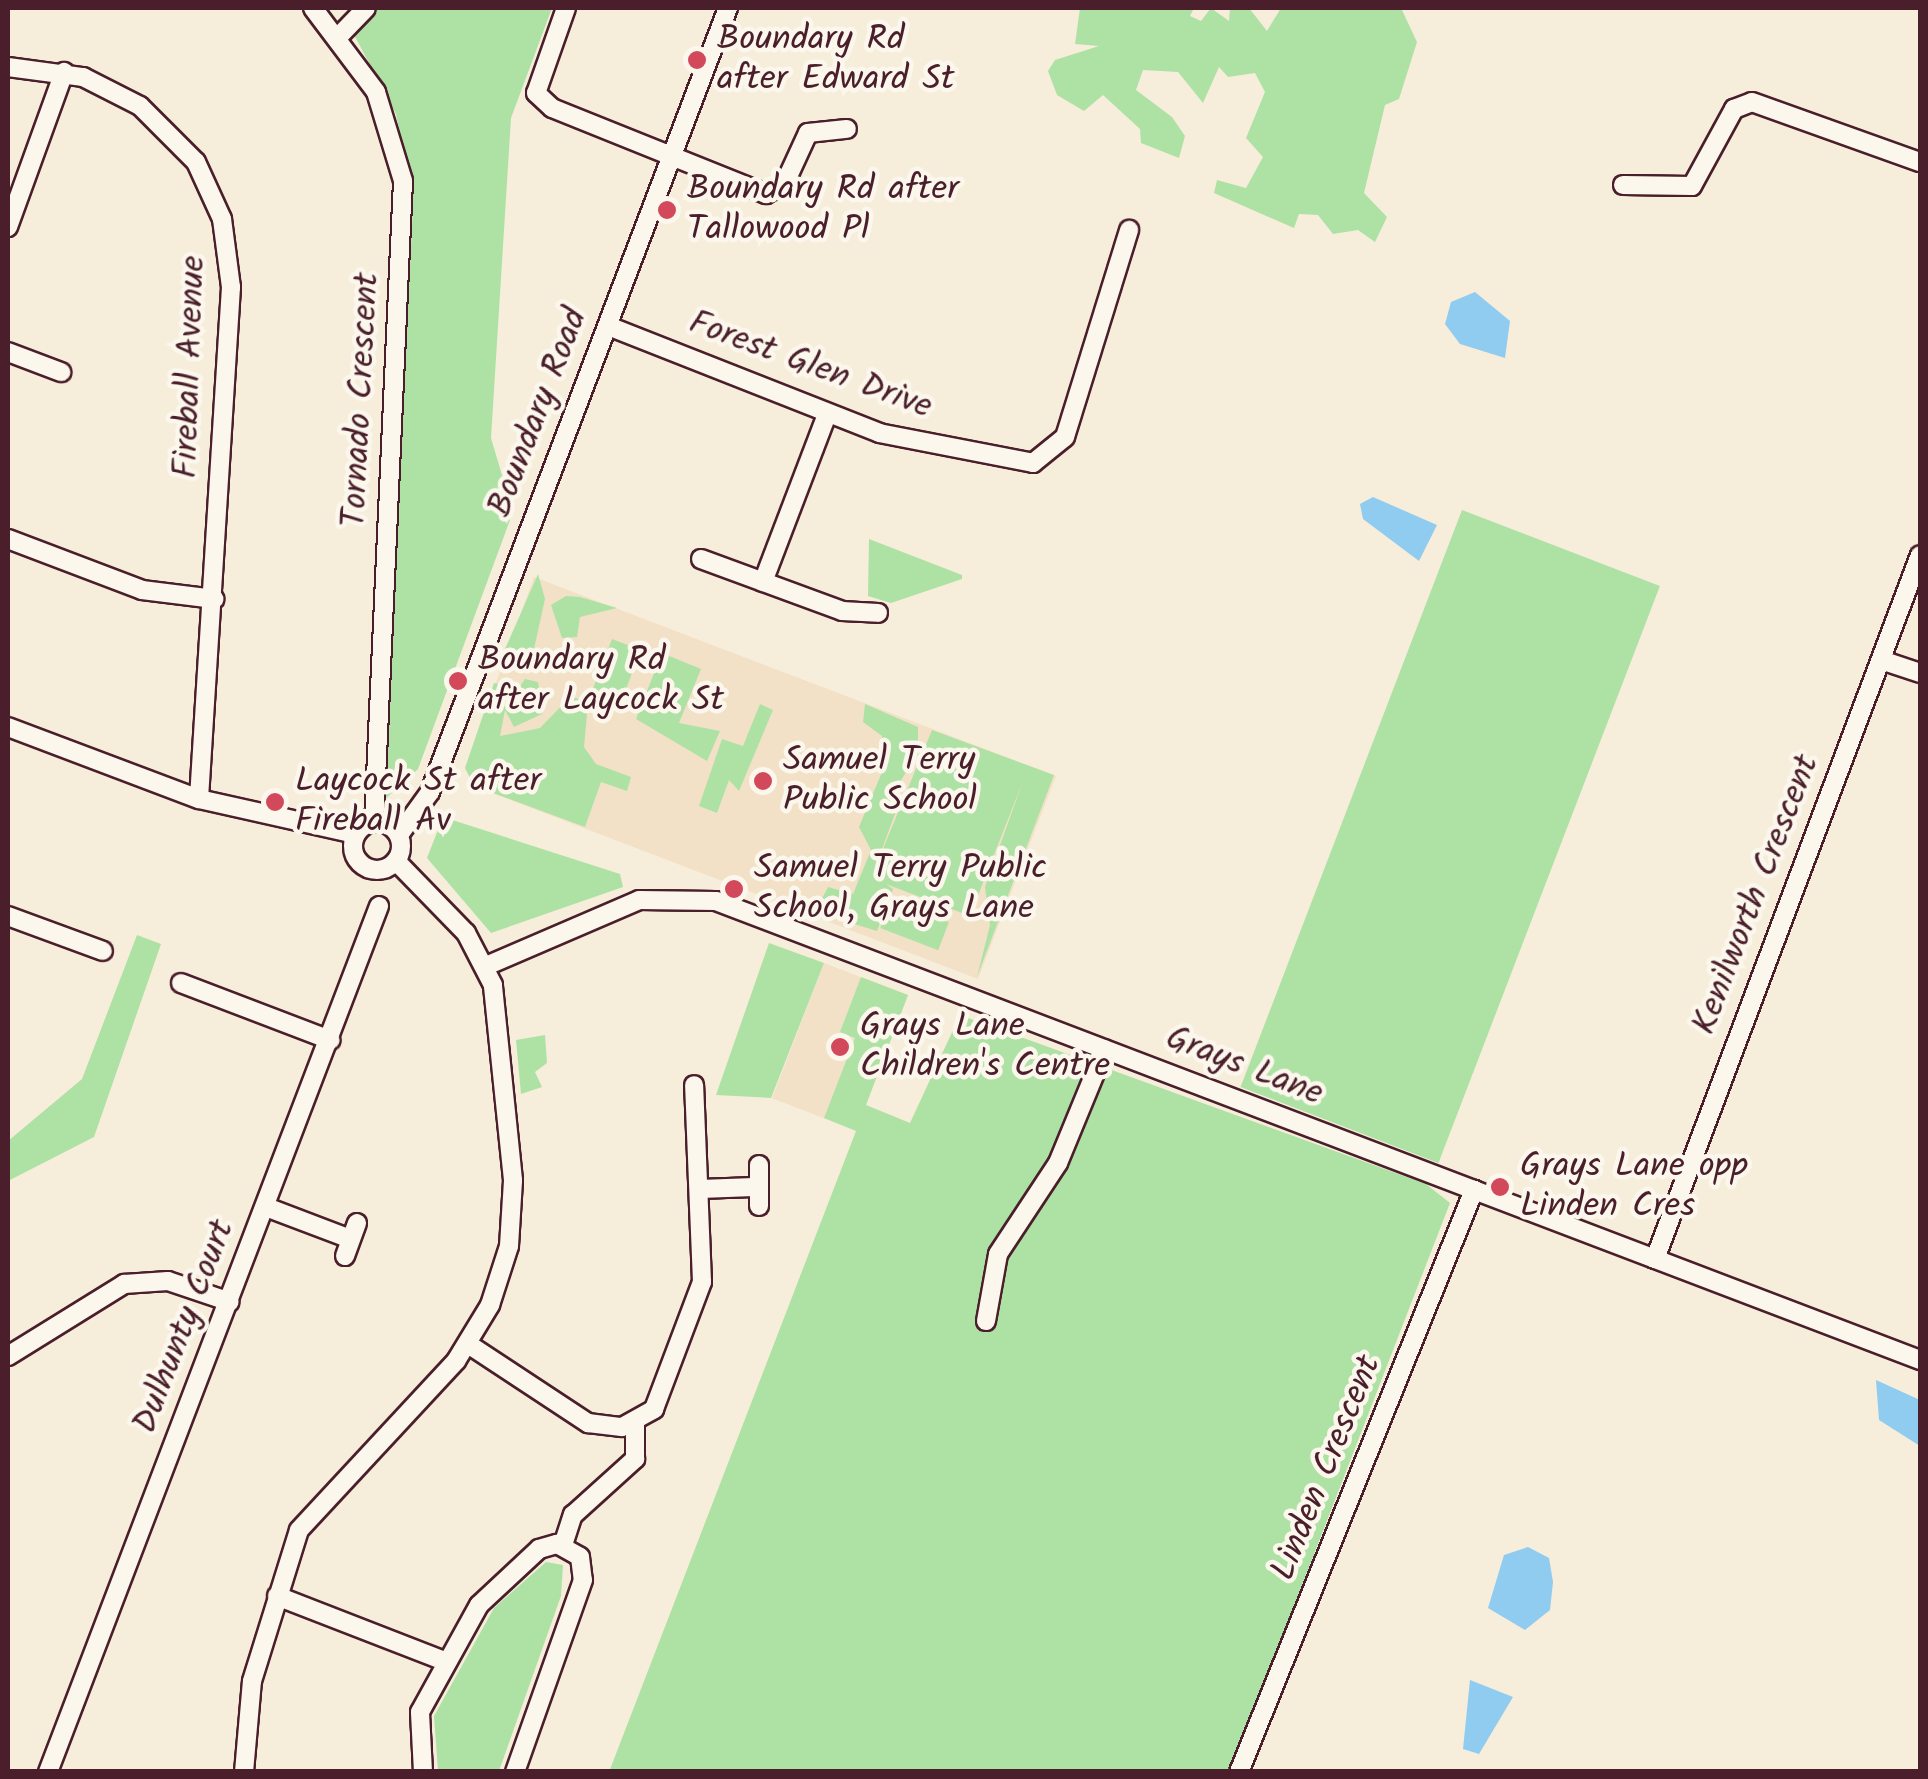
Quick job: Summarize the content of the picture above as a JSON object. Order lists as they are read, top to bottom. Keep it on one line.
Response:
{"streets":{"street":["Forest Glen Drive","Fireball Avenue","Tornado Crescent","Boundary Road","Kenilworth Crescent","Grays Lane","Dulhunty Court","Linden Crescent"]},"crossings":[["Forest Glen Drive","Boundary Road"],["Tornado Crescent","Boundary Road"],["Kenilworth Crescent","Grays Lane"],["Grays Lane","Linden Crescent"]],"places":["Boundary Rd after Edward St","Boundary Rd after Tallowood Pl","Boundary Rd after Laycock St","Samuel Terry Public School","Laycock St after Fireball Av","Samuel Terry Public School, Grays Lane","Grays Lane Children's Centre","Grays Lane opp Linden Cres"]}
